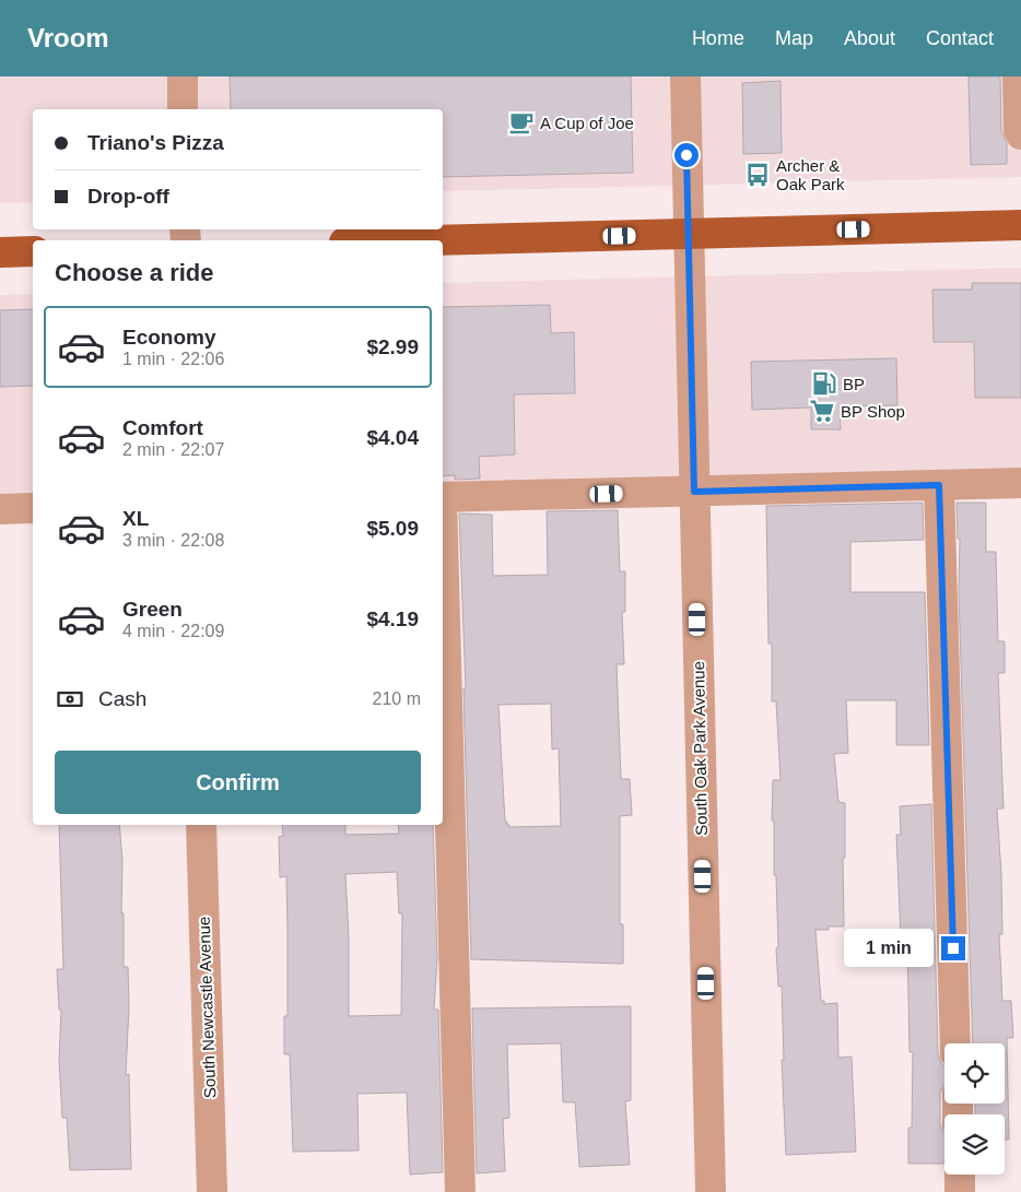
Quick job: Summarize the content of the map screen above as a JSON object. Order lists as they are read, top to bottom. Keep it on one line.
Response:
{"streets":{"street":["South Oak Park Avenue","South Newcastle Avenue"]},"places":{"cafe":["A Cup of Joe"],"bus stop":["Archer & Oak Park"],"fuel station":["BP"],"supermarket":["BP Shop"]},"page":{"header":"Vroom","nav":["Home","Map","About","Contact"],"banner":["Triano's Pizza","Drop-off"],"heading":"Choose a ride","list":[{"name":"Economy","note":"1 min · 22:06","value":"$2.99"},{"name":"Comfort","note":"2 min · 22:07","value":"$4.04"},{"name":"XL","note":"3 min · 22:08","value":"$5.09"},{"name":"Green","note":"4 min · 22:09","value":"$4.19"}],"pay":["Cash","210 m"],"buttons":"Confirm","bubble":"1 min"}}
